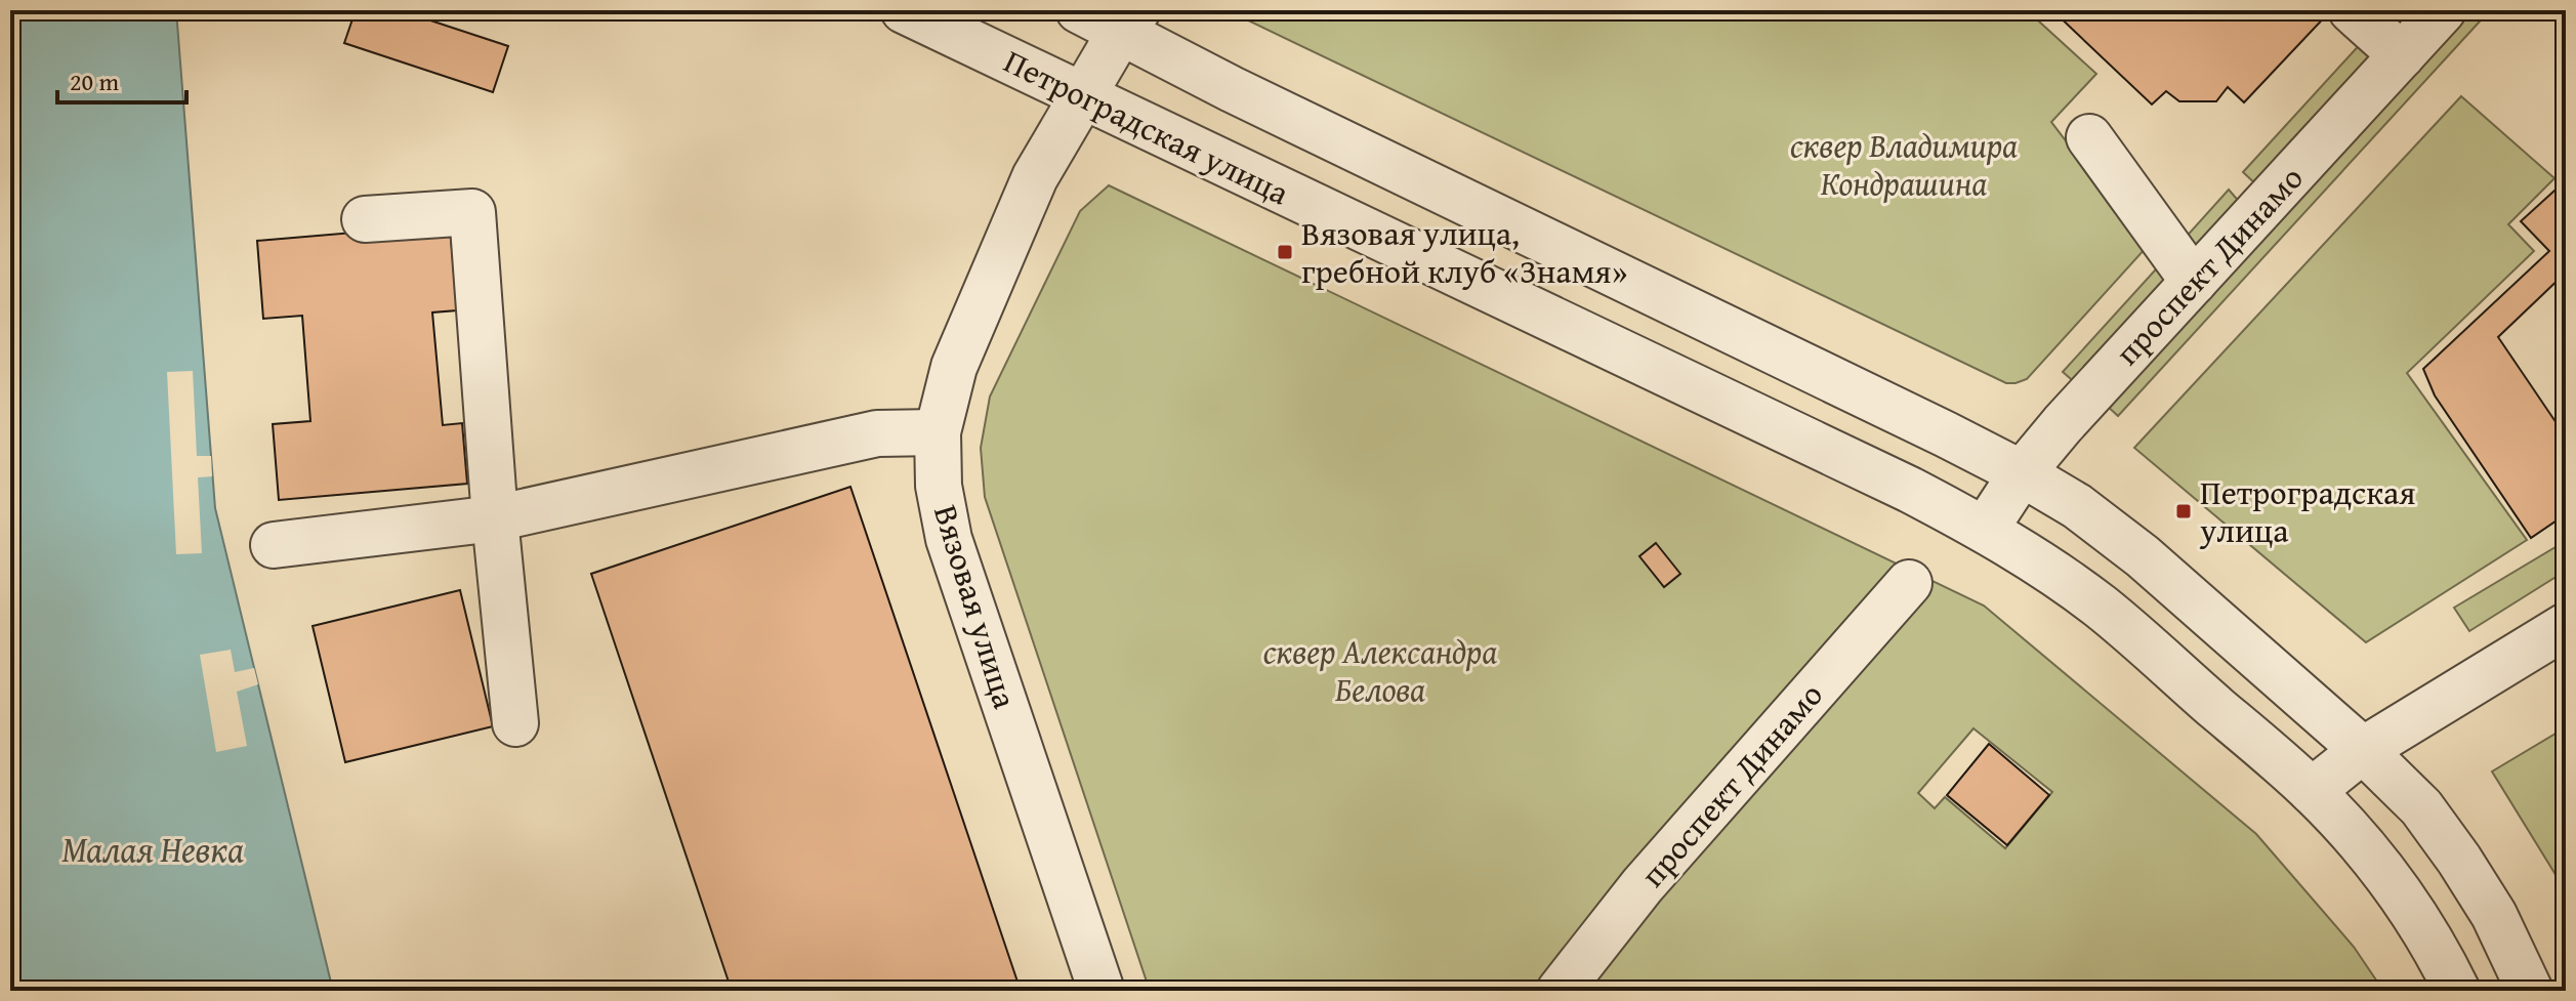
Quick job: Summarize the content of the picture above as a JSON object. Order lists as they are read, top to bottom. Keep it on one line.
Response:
{"streets":{"street":["Петроградская улица","проспект Динамо","Вязовая улица"]},"crossings":[["Петроградская улица","проспект Динамо"],["Петроградская улица","Вязовая улица"]],"water":["Малая Невка"],"parks":["сквер Владимира Кондрашина","сквер Александра Белова"],"places":{"transit":["Вязовая улица, гребной клуб «Знамя»","Петроградская улица"]},"scale_bar":"20 m"}
